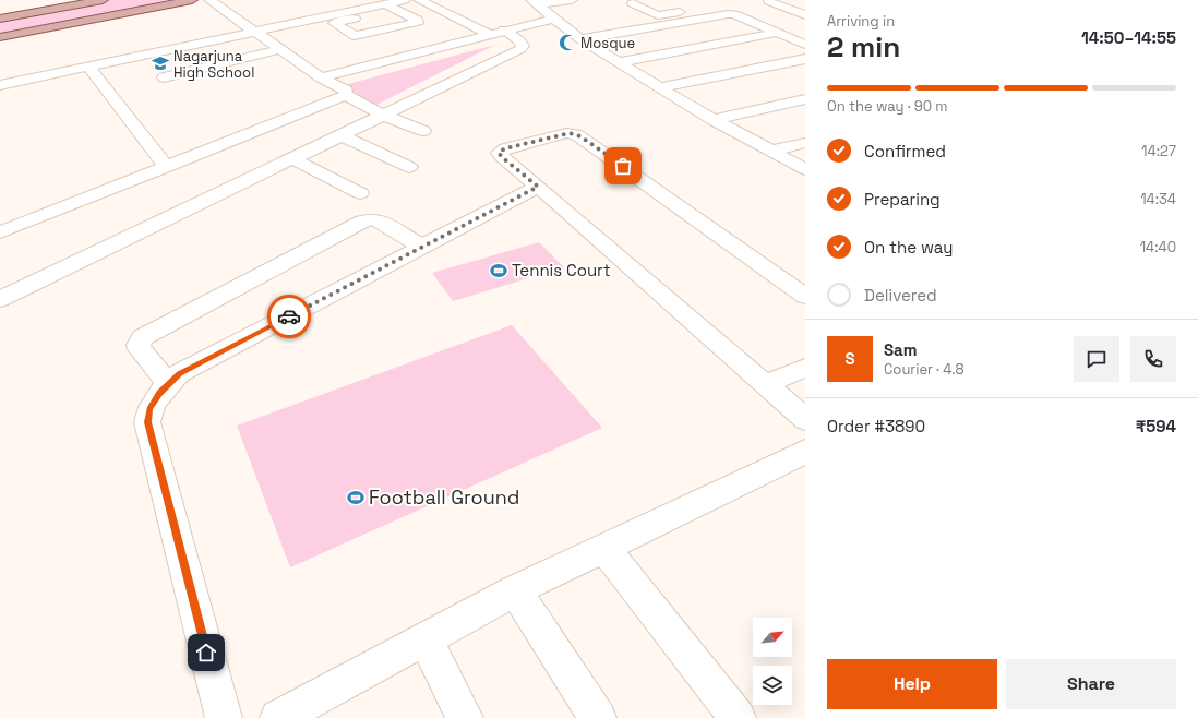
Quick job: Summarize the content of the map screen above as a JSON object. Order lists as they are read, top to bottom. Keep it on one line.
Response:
{"places":{"mosque":["Mosque"],"school or university":["Nagarjuna High School"],"sports":["Tennis Court","Football Ground"]},"north":"top right","page":{"heading":["2 min","Arriving in","14:50–14:55"],"panel":["Sam","Courier · 4.8","Order #3890","₹594"],"bar":"On the way · 90 m","list":[["Confirmed","14:27"],["Preparing","14:34"],["On the way","14:40"],"Delivered"],"round":"S","buttons":["Help","Share"]}}
